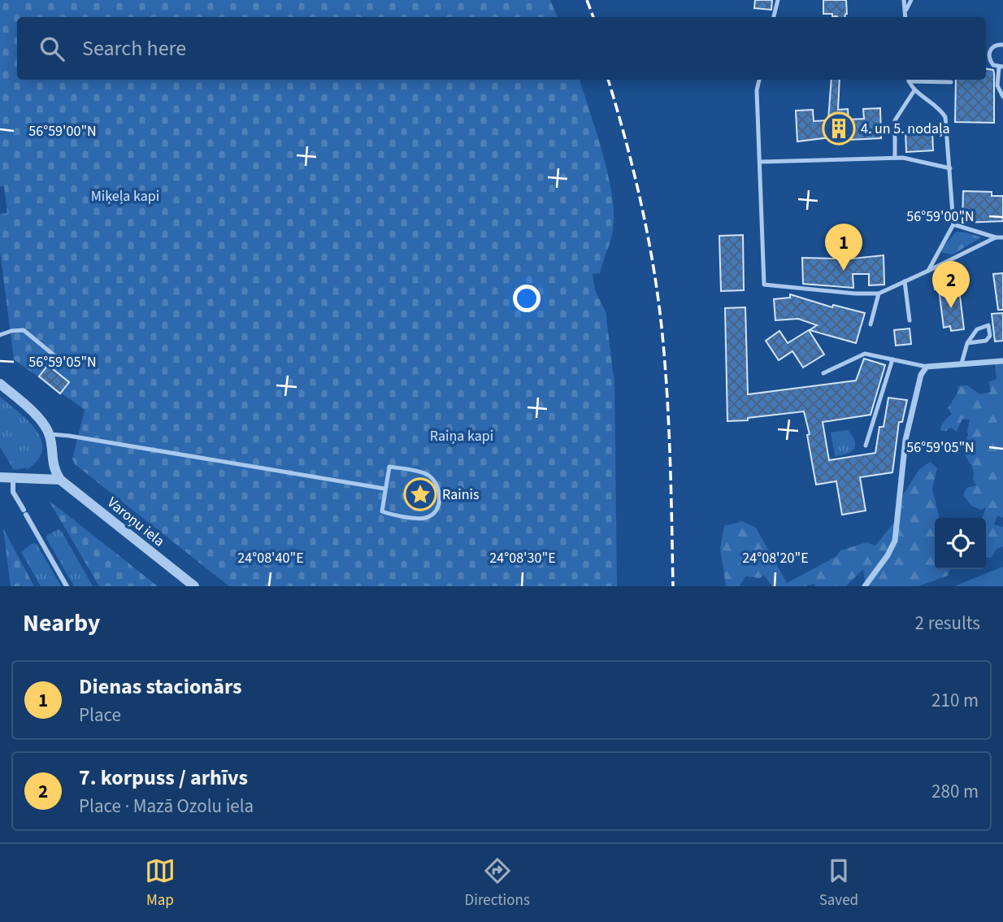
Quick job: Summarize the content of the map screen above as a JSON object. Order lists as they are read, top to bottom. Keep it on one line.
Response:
{"streets":{"street":["Varoņu iela"]},"parks":["Miķeļa kapi","Raiņa kapi"],"places":{"building":["4. un 5. nodaļa"],"place":["Rainis"]},"page":{"search":"Search here","pins":["1","2"],"heading":["Nearby","2 results"],"list":[{"mark":"1","name":"Dienas stacionārs","note":"Place","value":"210 m"},{"mark":"2","name":"7. korpuss / arhīvs","note":"Place · Mazā Ozolu iela","value":"280 m"}],"nav":["Map","Directions","Saved"]},"coordinates":["56°59'00\"N","56°59'05\"N","24°08'40\"E","24°08'30\"E","24°08'20\"E"]}
